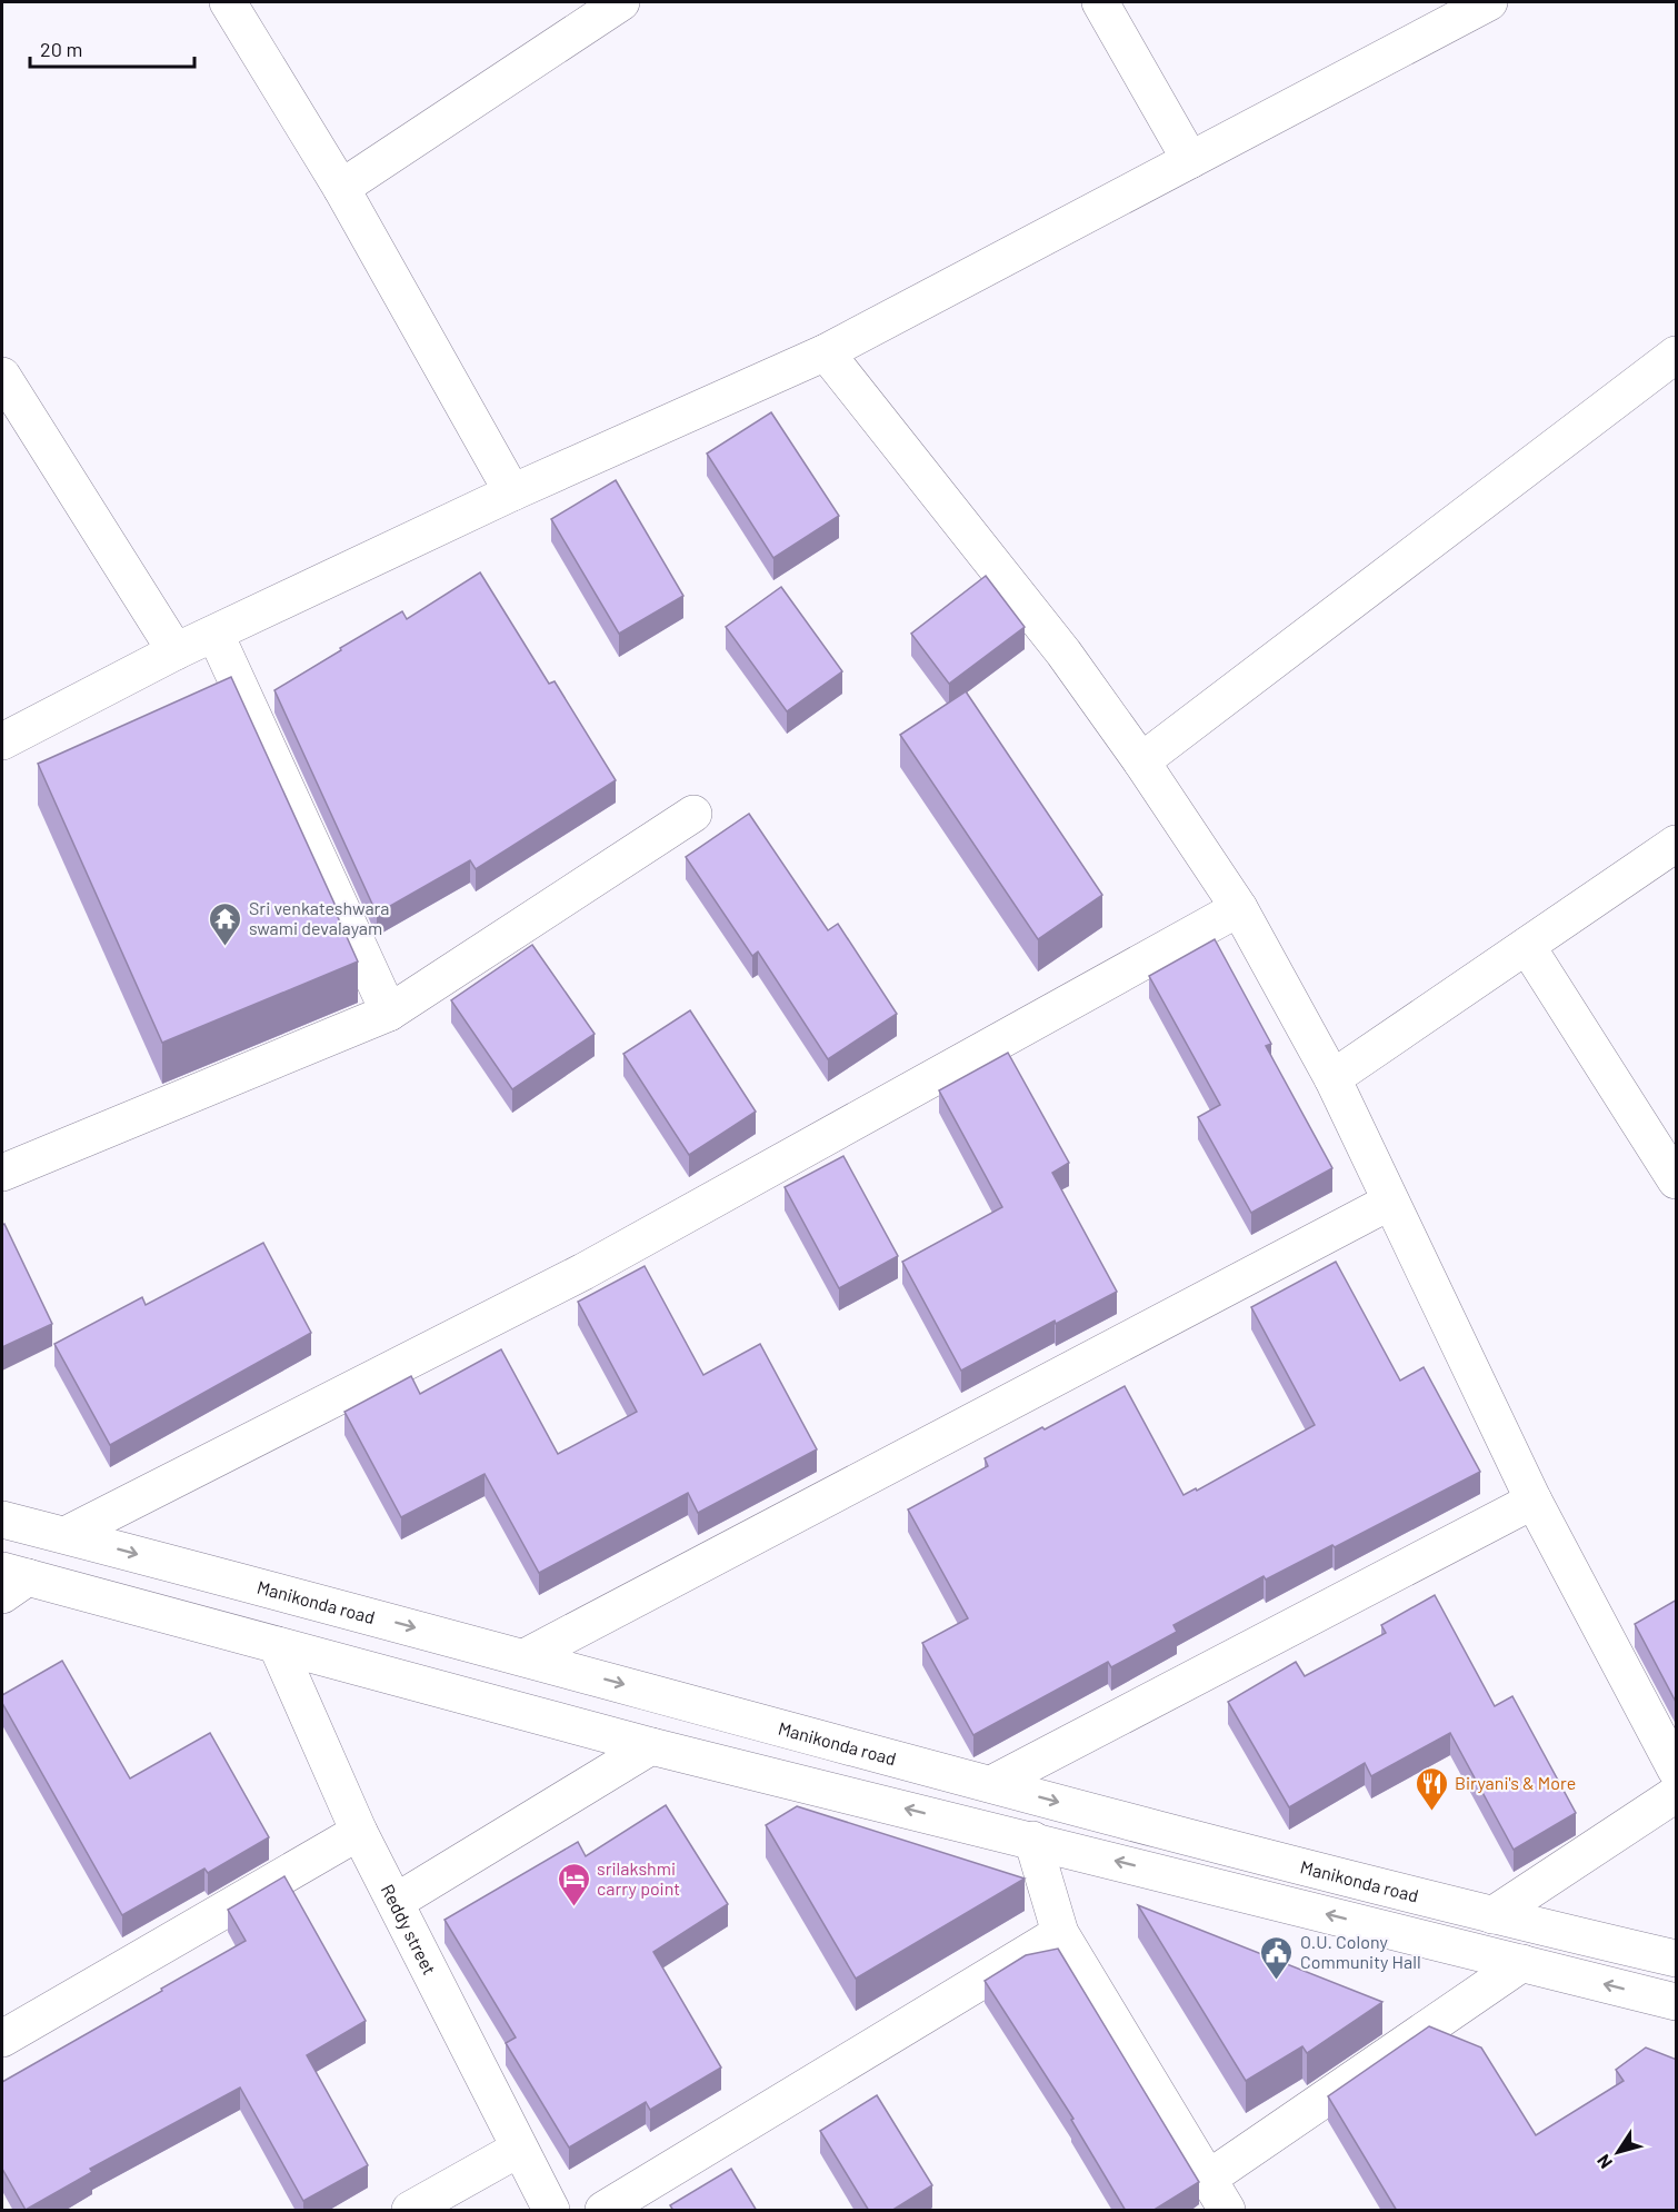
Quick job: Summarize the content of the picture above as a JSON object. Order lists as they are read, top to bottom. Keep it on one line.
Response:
{"streets":{"street":["Manikonda road","Reddy street"]},"places":{"temple":["Sri venkateshwara swami devalayam"],"restaurant":["Biryani's & More"],"hotel":["srilakshmi carry point"],"public building":["O.U. Colony Community Hall"]},"scale_bar":"20 m","north":"bottom left"}
